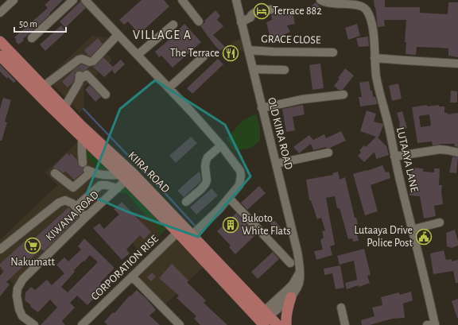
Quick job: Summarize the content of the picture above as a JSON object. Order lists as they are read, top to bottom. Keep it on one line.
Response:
{"streets":{"main road":["KIIRA ROAD"],"street":["GRACE CLOSE","OLD KIIRA ROAD","LUTAAYA LANE","KIWANA ROAD","CORPORATION RISE"]},"crossings":[["GRACE CLOSE","OLD KIIRA ROAD"],["OLD KIIRA ROAD","KIIRA ROAD"],["KIIRA ROAD","KIWANA ROAD"],["KIIRA ROAD","CORPORATION RISE"]],"districts":["VILLAGE A"],"places":{"hotel":["Terrace 882"],"restaurant":["The Terrace"],"building":["Bukoto White Flats"],"public building":["Lutaaya Drive Police Post"],"supermarket":["Nakumatt"]},"scale_bar":"50 m"}
